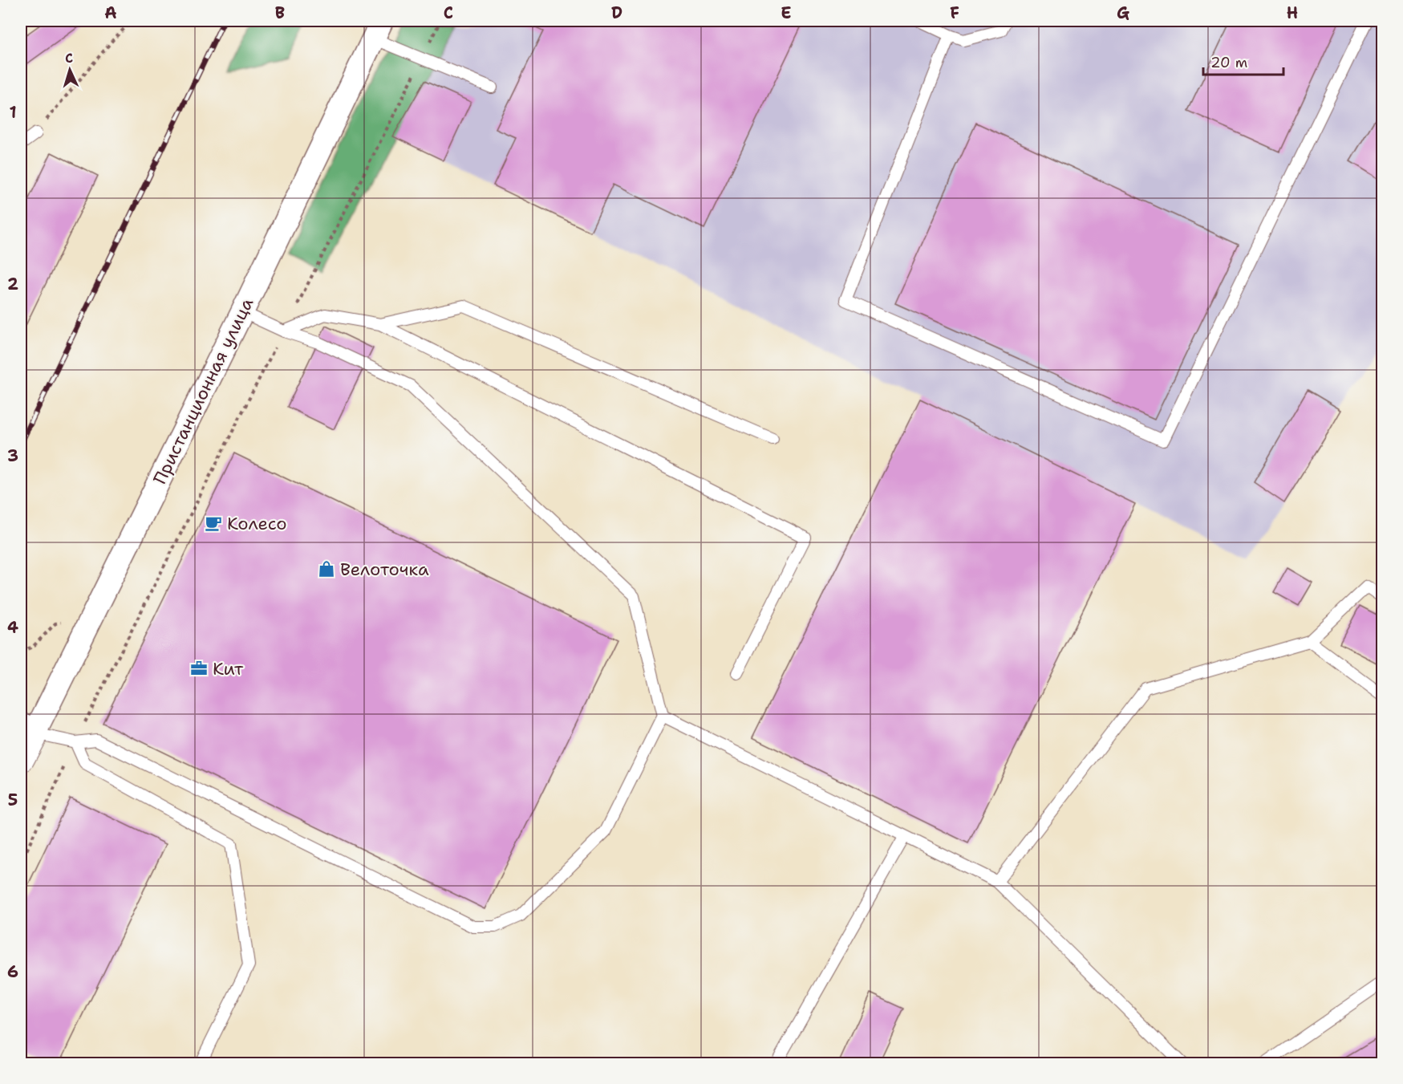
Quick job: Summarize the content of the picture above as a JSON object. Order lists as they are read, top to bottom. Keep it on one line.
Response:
{"streets":{"street":["Пристанционная улица"]},"places":{"cafe":["Колесо"],"shop":["Велоточка"],"office":["Кит"]},"scale_bar":"20 m","north":"top","grid":{"columns":["A","B","C","D","E","F","G","H"],"rows":["1","2","3","4","5","6"]}}
